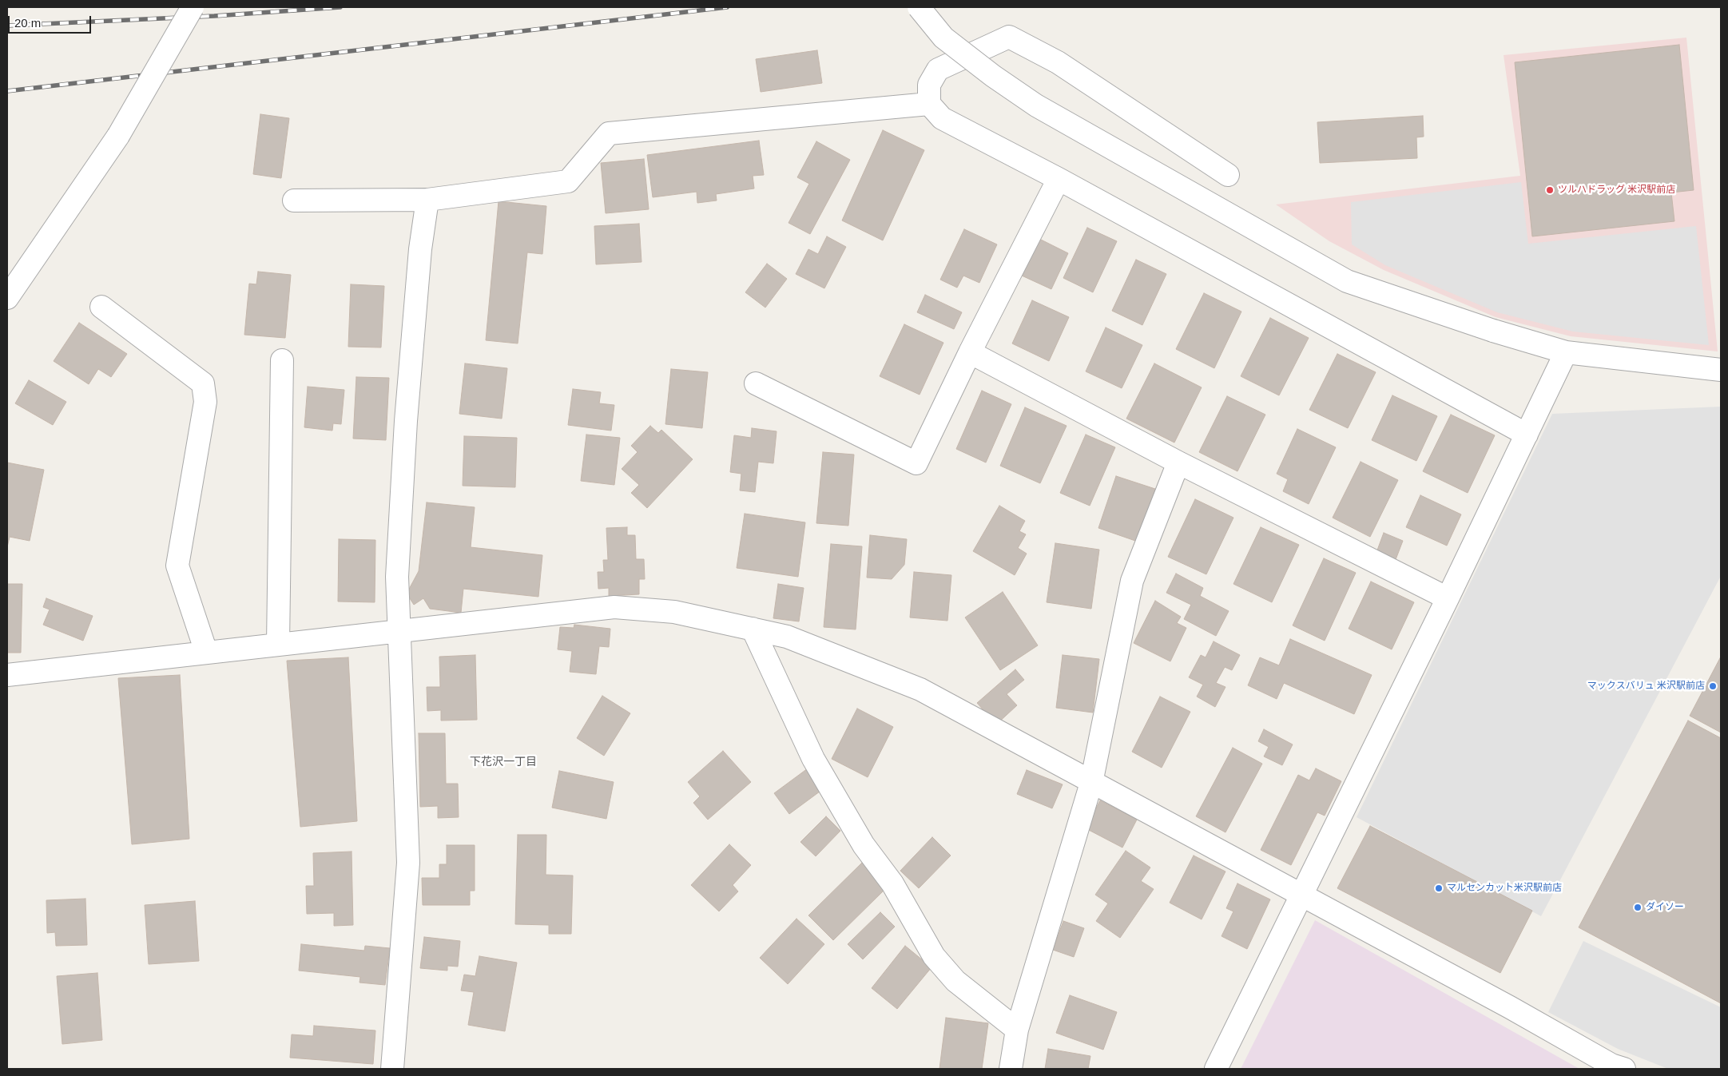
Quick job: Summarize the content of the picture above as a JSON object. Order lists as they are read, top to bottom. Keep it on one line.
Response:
{"districts":["下花沢一丁目"],"places":["ツルハドラッグ 米沢駅前店","マックスバリュ 米沢駅前店","マルセンカット米沢駅前店","ダイソー"],"scale_bar":"20 m"}
